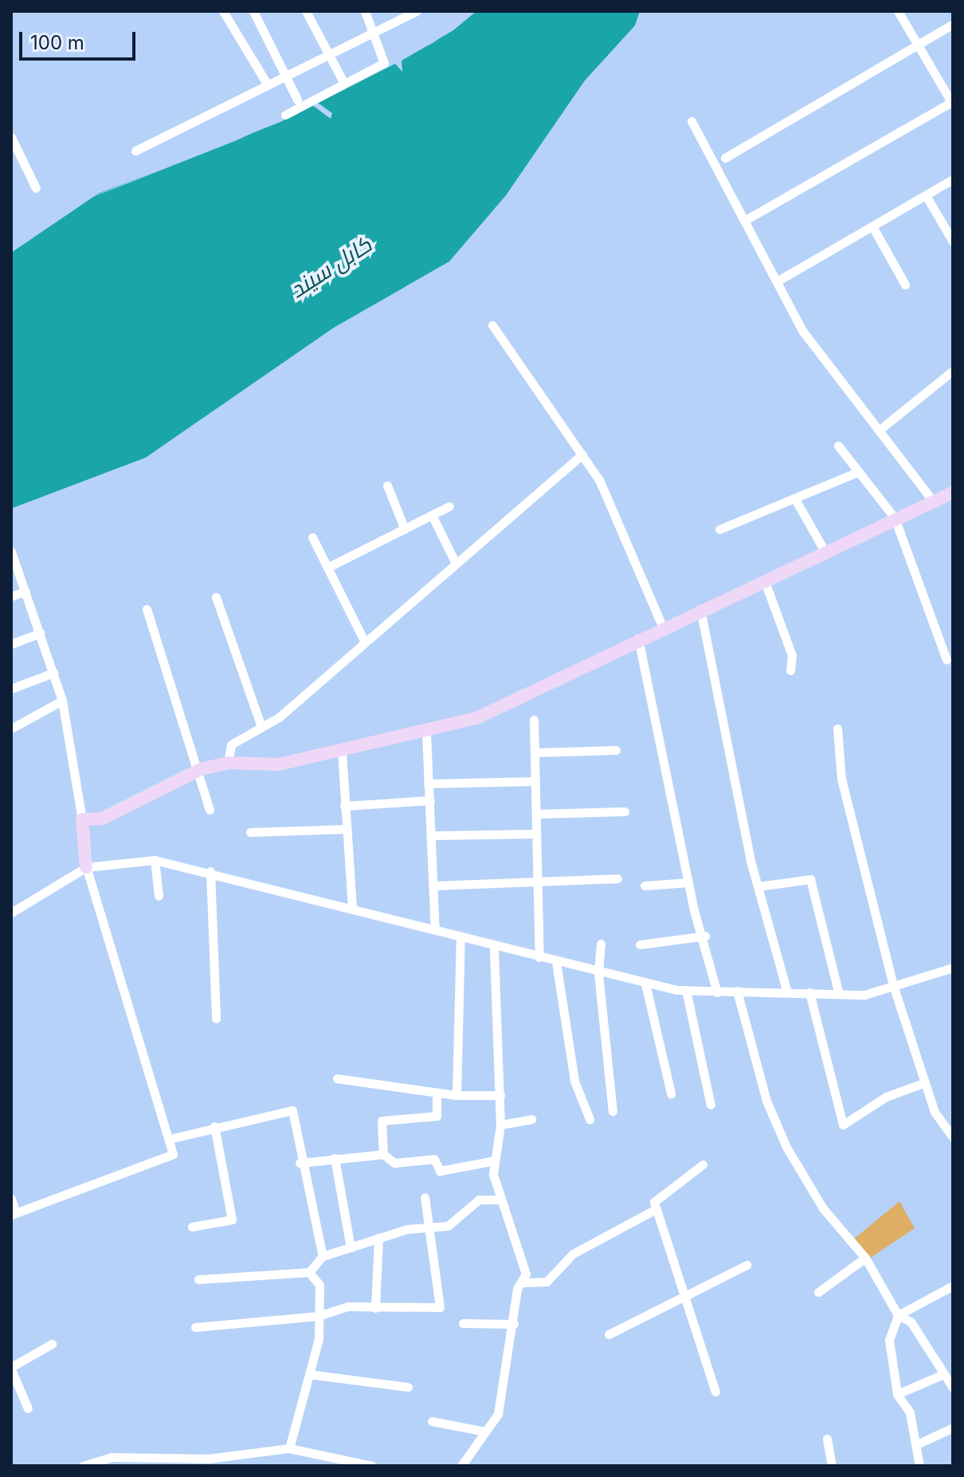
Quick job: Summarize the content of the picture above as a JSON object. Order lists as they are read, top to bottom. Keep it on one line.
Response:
{"water":["کابل سيند"],"scale_bar":"100 m"}
